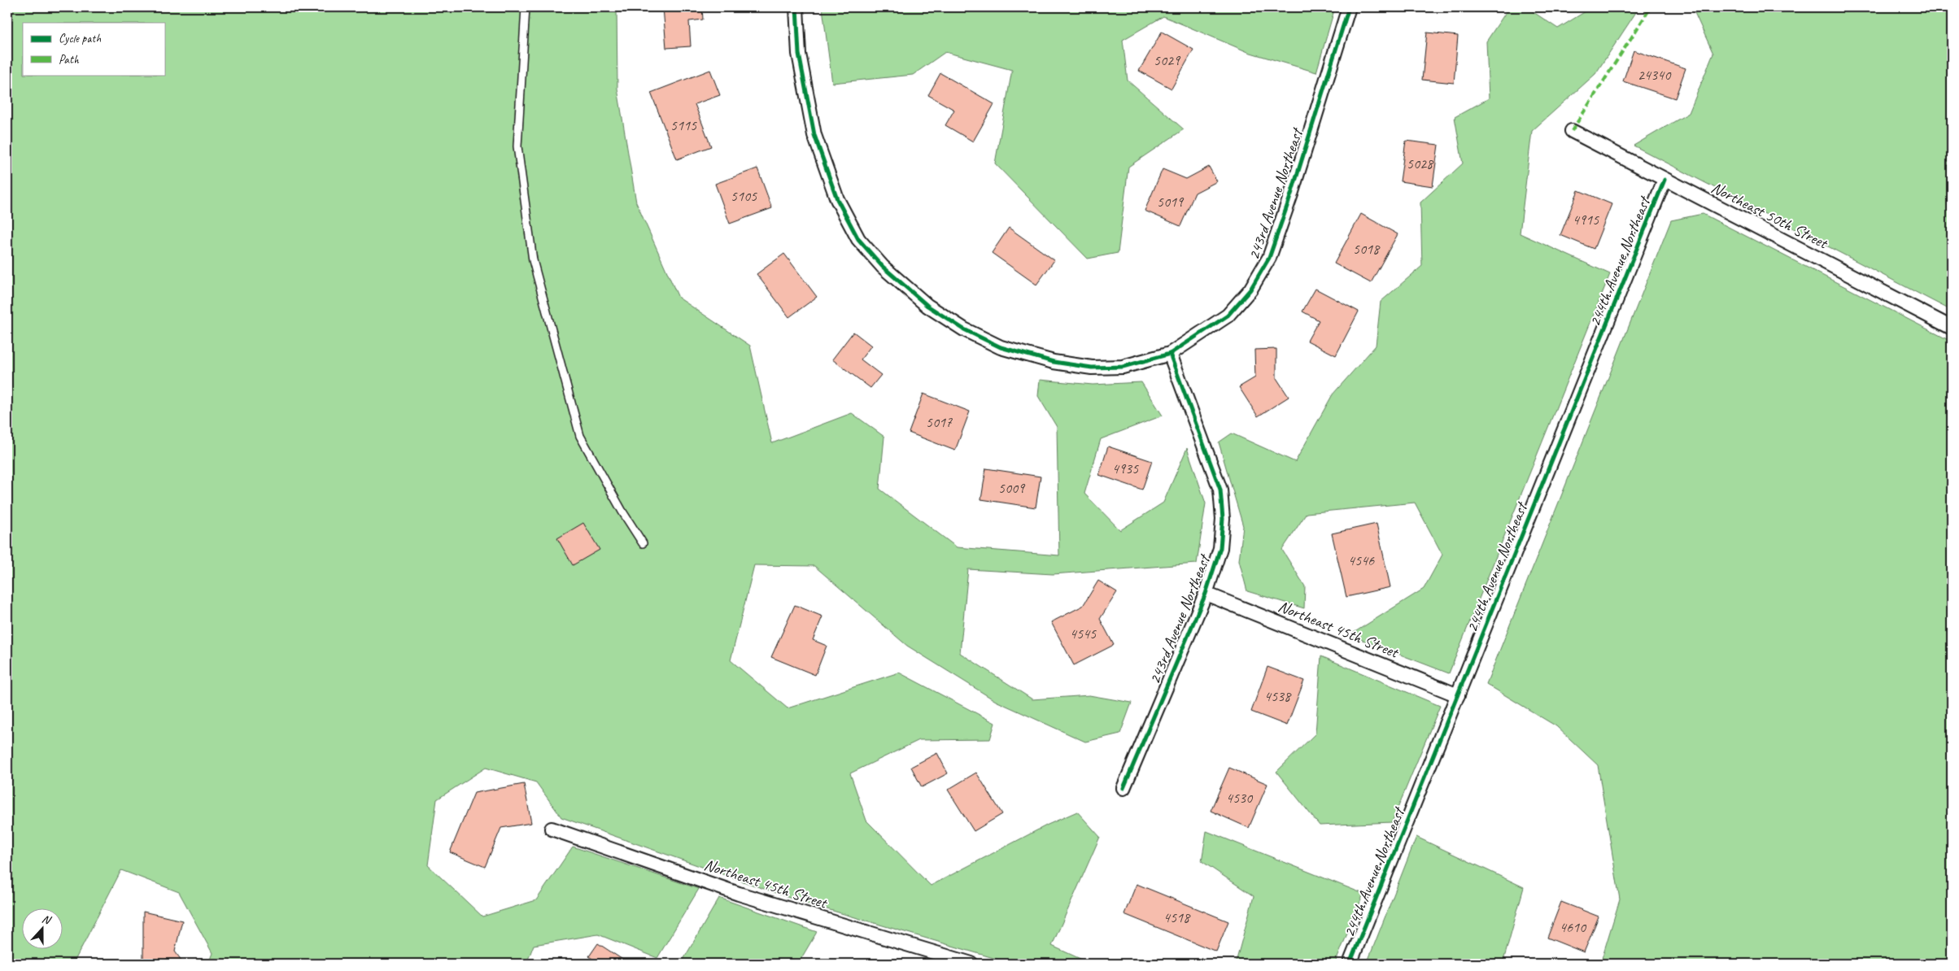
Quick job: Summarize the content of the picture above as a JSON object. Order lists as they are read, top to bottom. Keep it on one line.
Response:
{"streets":{"street":["243rd Avenue Northeast","Northeast 50th Street","244th Avenue Northeast","Northeast 45th Street"]},"crossings":[["243rd Avenue Northeast","Northeast 45th Street"],["Northeast 50th Street","244th Avenue Northeast"],["244th Avenue Northeast","Northeast 45th Street"]],"house_numbers":["5029","24340","5115","5028","5105","5019","4915","5018","5017","4935","5009","4546","4545","4538","4530","4518","4610"],"legend":["Cycle path","Path"],"north":"top"}
